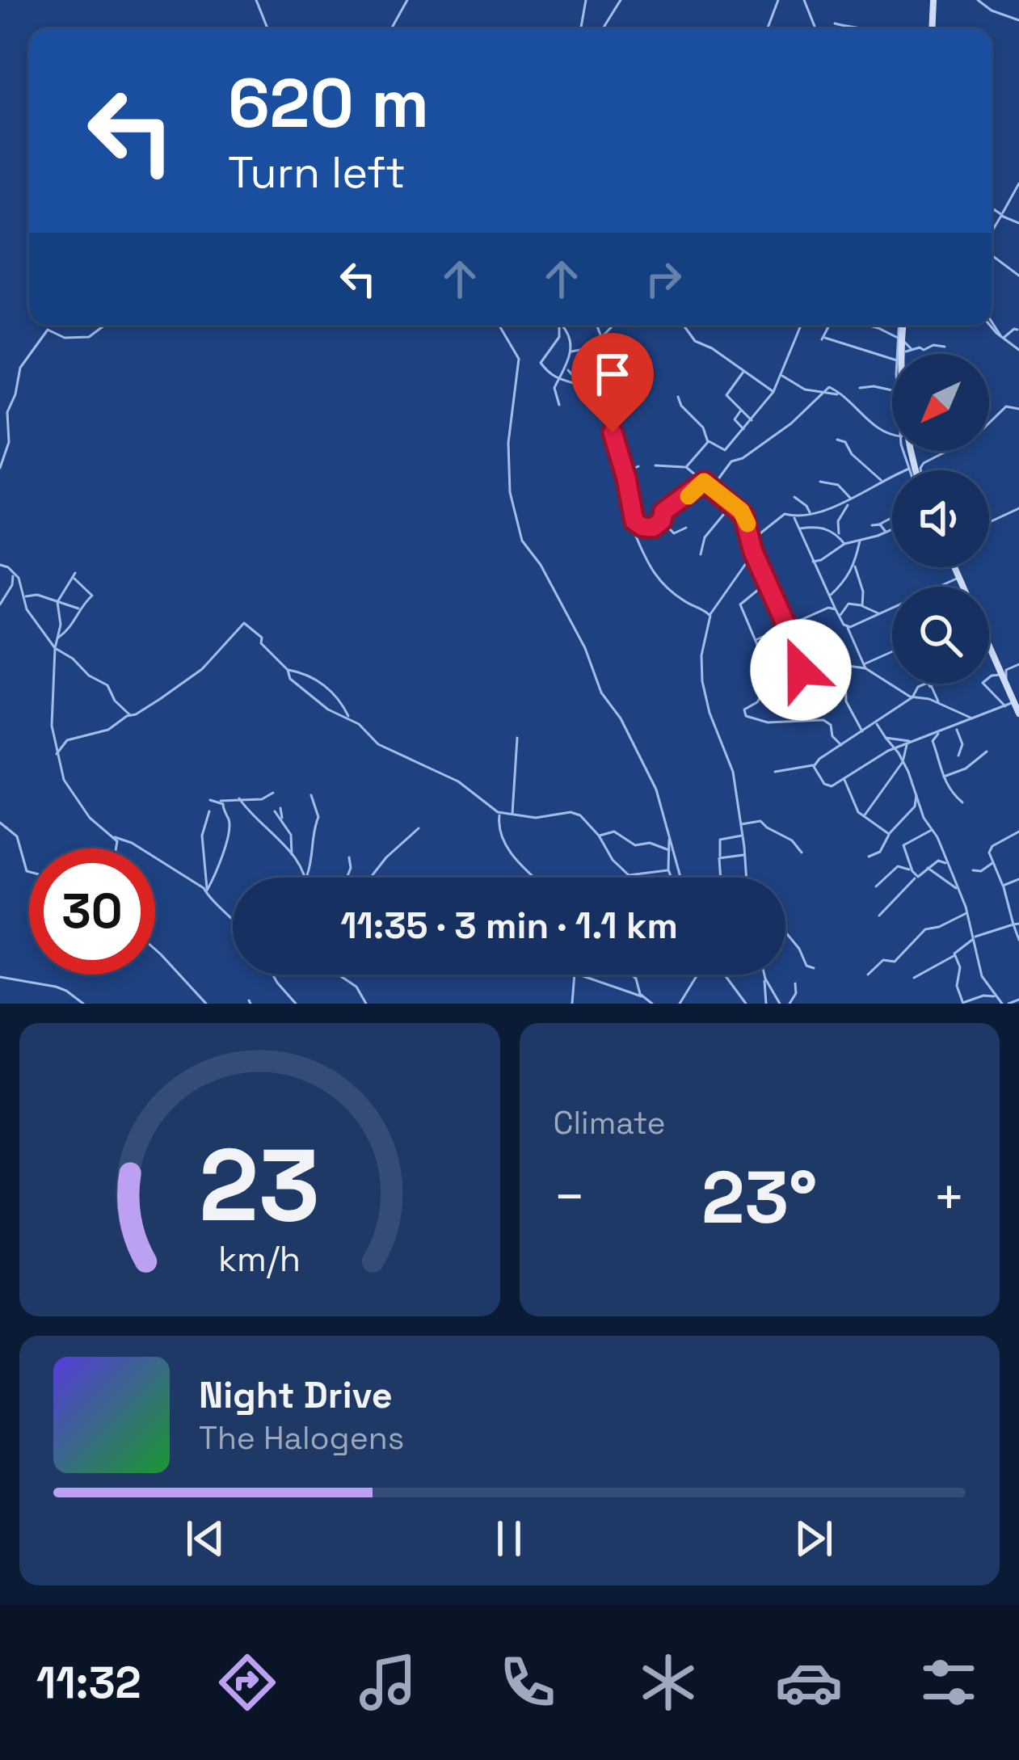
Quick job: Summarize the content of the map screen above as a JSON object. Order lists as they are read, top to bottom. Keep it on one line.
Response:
{"north":"bottom left","page":{"turn":["620 m","Turn left"],"limit":"30","trip":"11:35 · 3 min · 1.1 km","tile":"Climate","heat":["−","23°","+"],"song":["Night Drive","The Halogens"],"tabs":"11:32","gauge":["23","km/h"]}}
